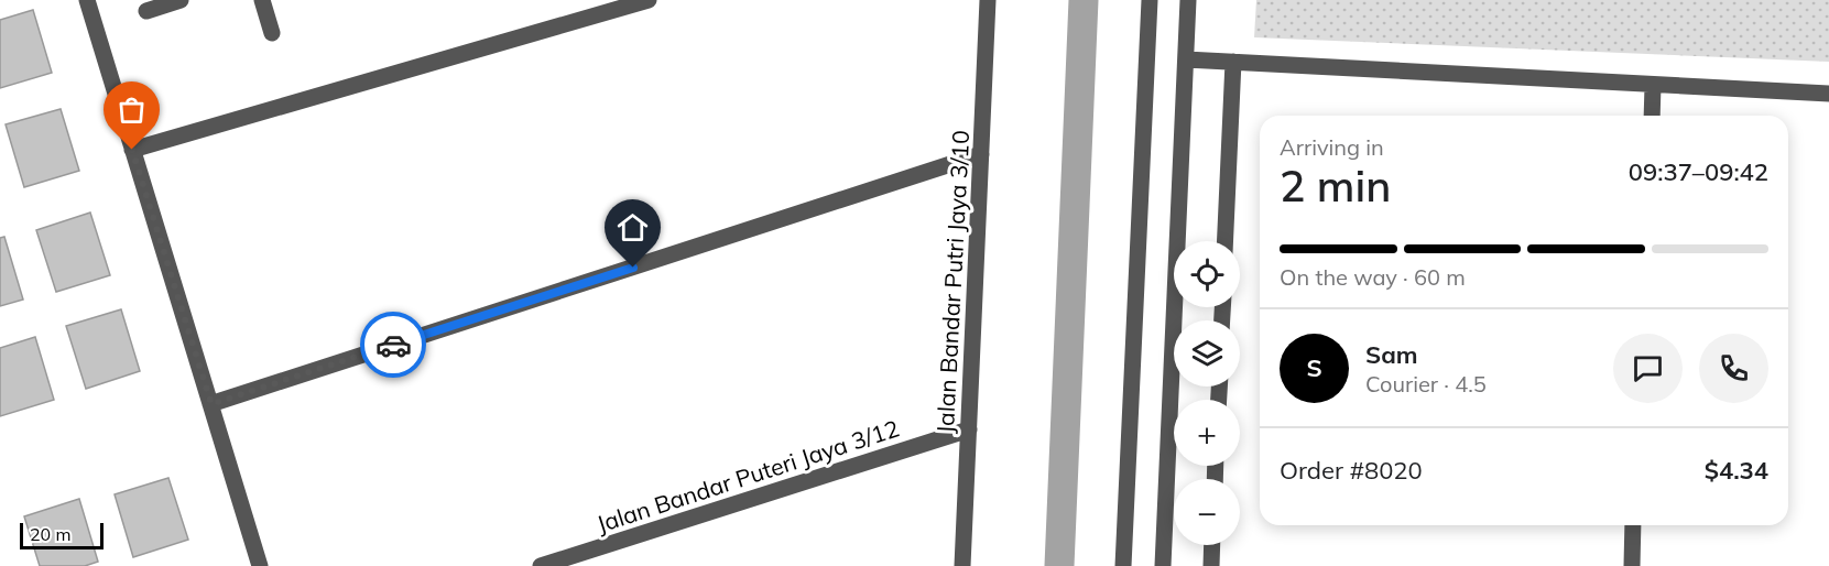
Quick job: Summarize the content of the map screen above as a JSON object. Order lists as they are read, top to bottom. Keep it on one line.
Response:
{"streets":{"street":["Jalan Bandar Putri Jaya 3/10","Jalan Bandar Puteri Jaya 3/12"]},"crossings":[["Jalan Bandar Putri Jaya 3/10","Jalan Bandar Puteri Jaya 3/12"]],"scale_bar":"20 m","page":{"heading":["2 min","Arriving in","09:37–09:42"],"panel":["Sam","Courier · 4.5","Order #8020","$4.34"],"bar":"On the way · 60 m","map_buttons":["+","−"],"round":"S","scale":"20 m"}}
